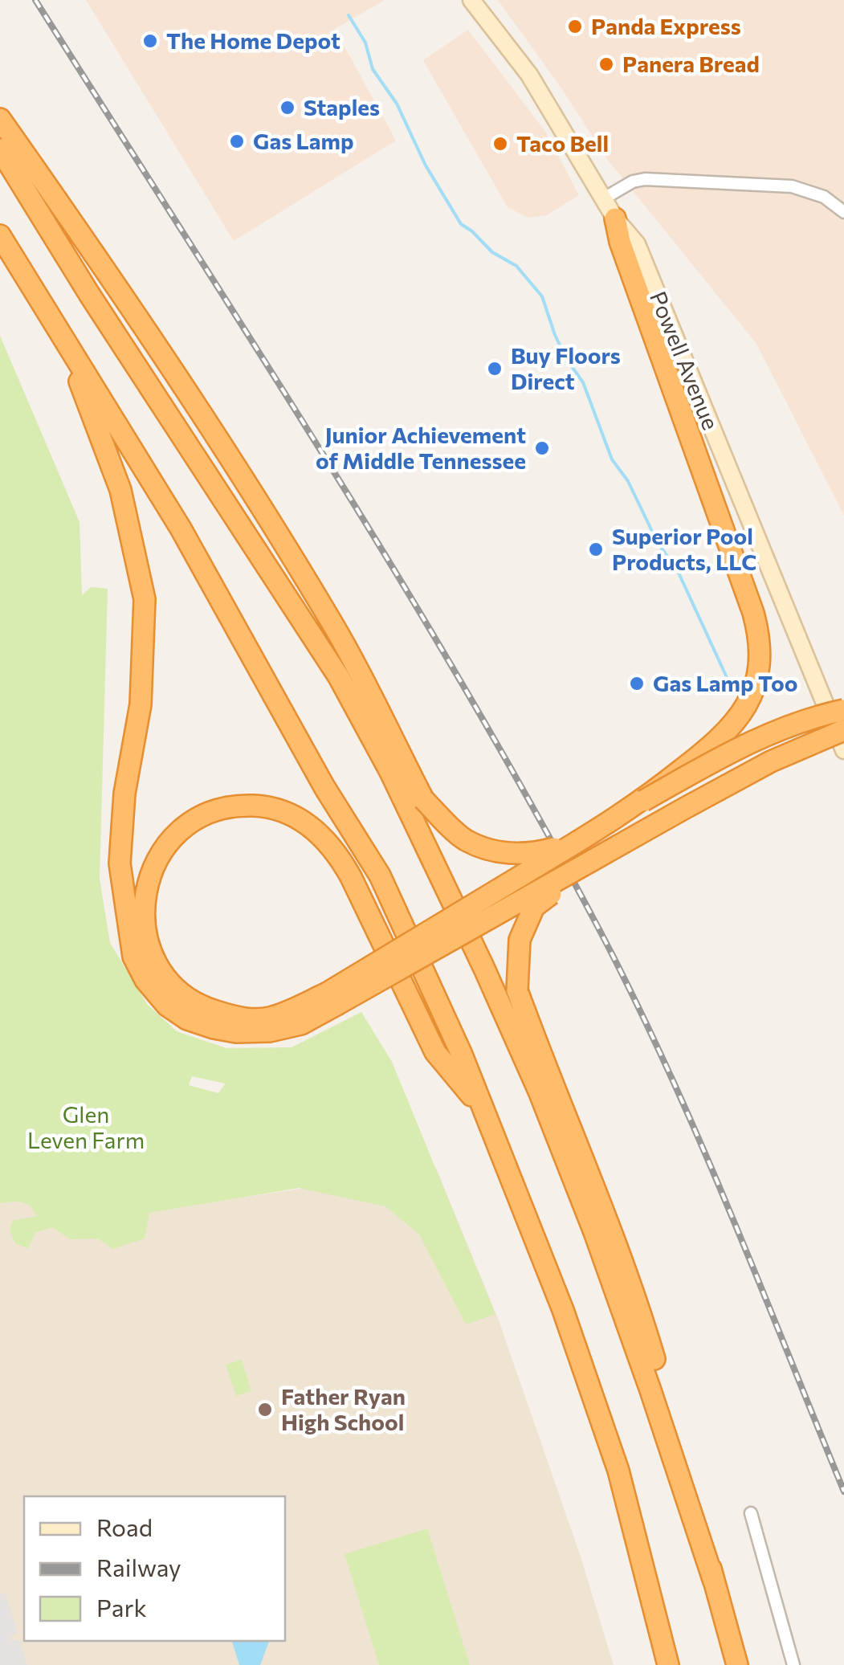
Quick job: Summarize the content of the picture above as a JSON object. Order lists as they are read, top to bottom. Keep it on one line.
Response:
{"streets":{"main road":["Powell Avenue"]},"parks":["Glen Leven Farm"],"places":["Panda Express","The Home Depot","Panera Bread","Staples","Gas Lamp","Taco Bell","Buy Floors Direct","Junior Achievement of Middle Tennessee","Superior Pool Products, LLC","Gas Lamp Too","Father Ryan High School"],"legend":["Road","Railway","Park"]}
